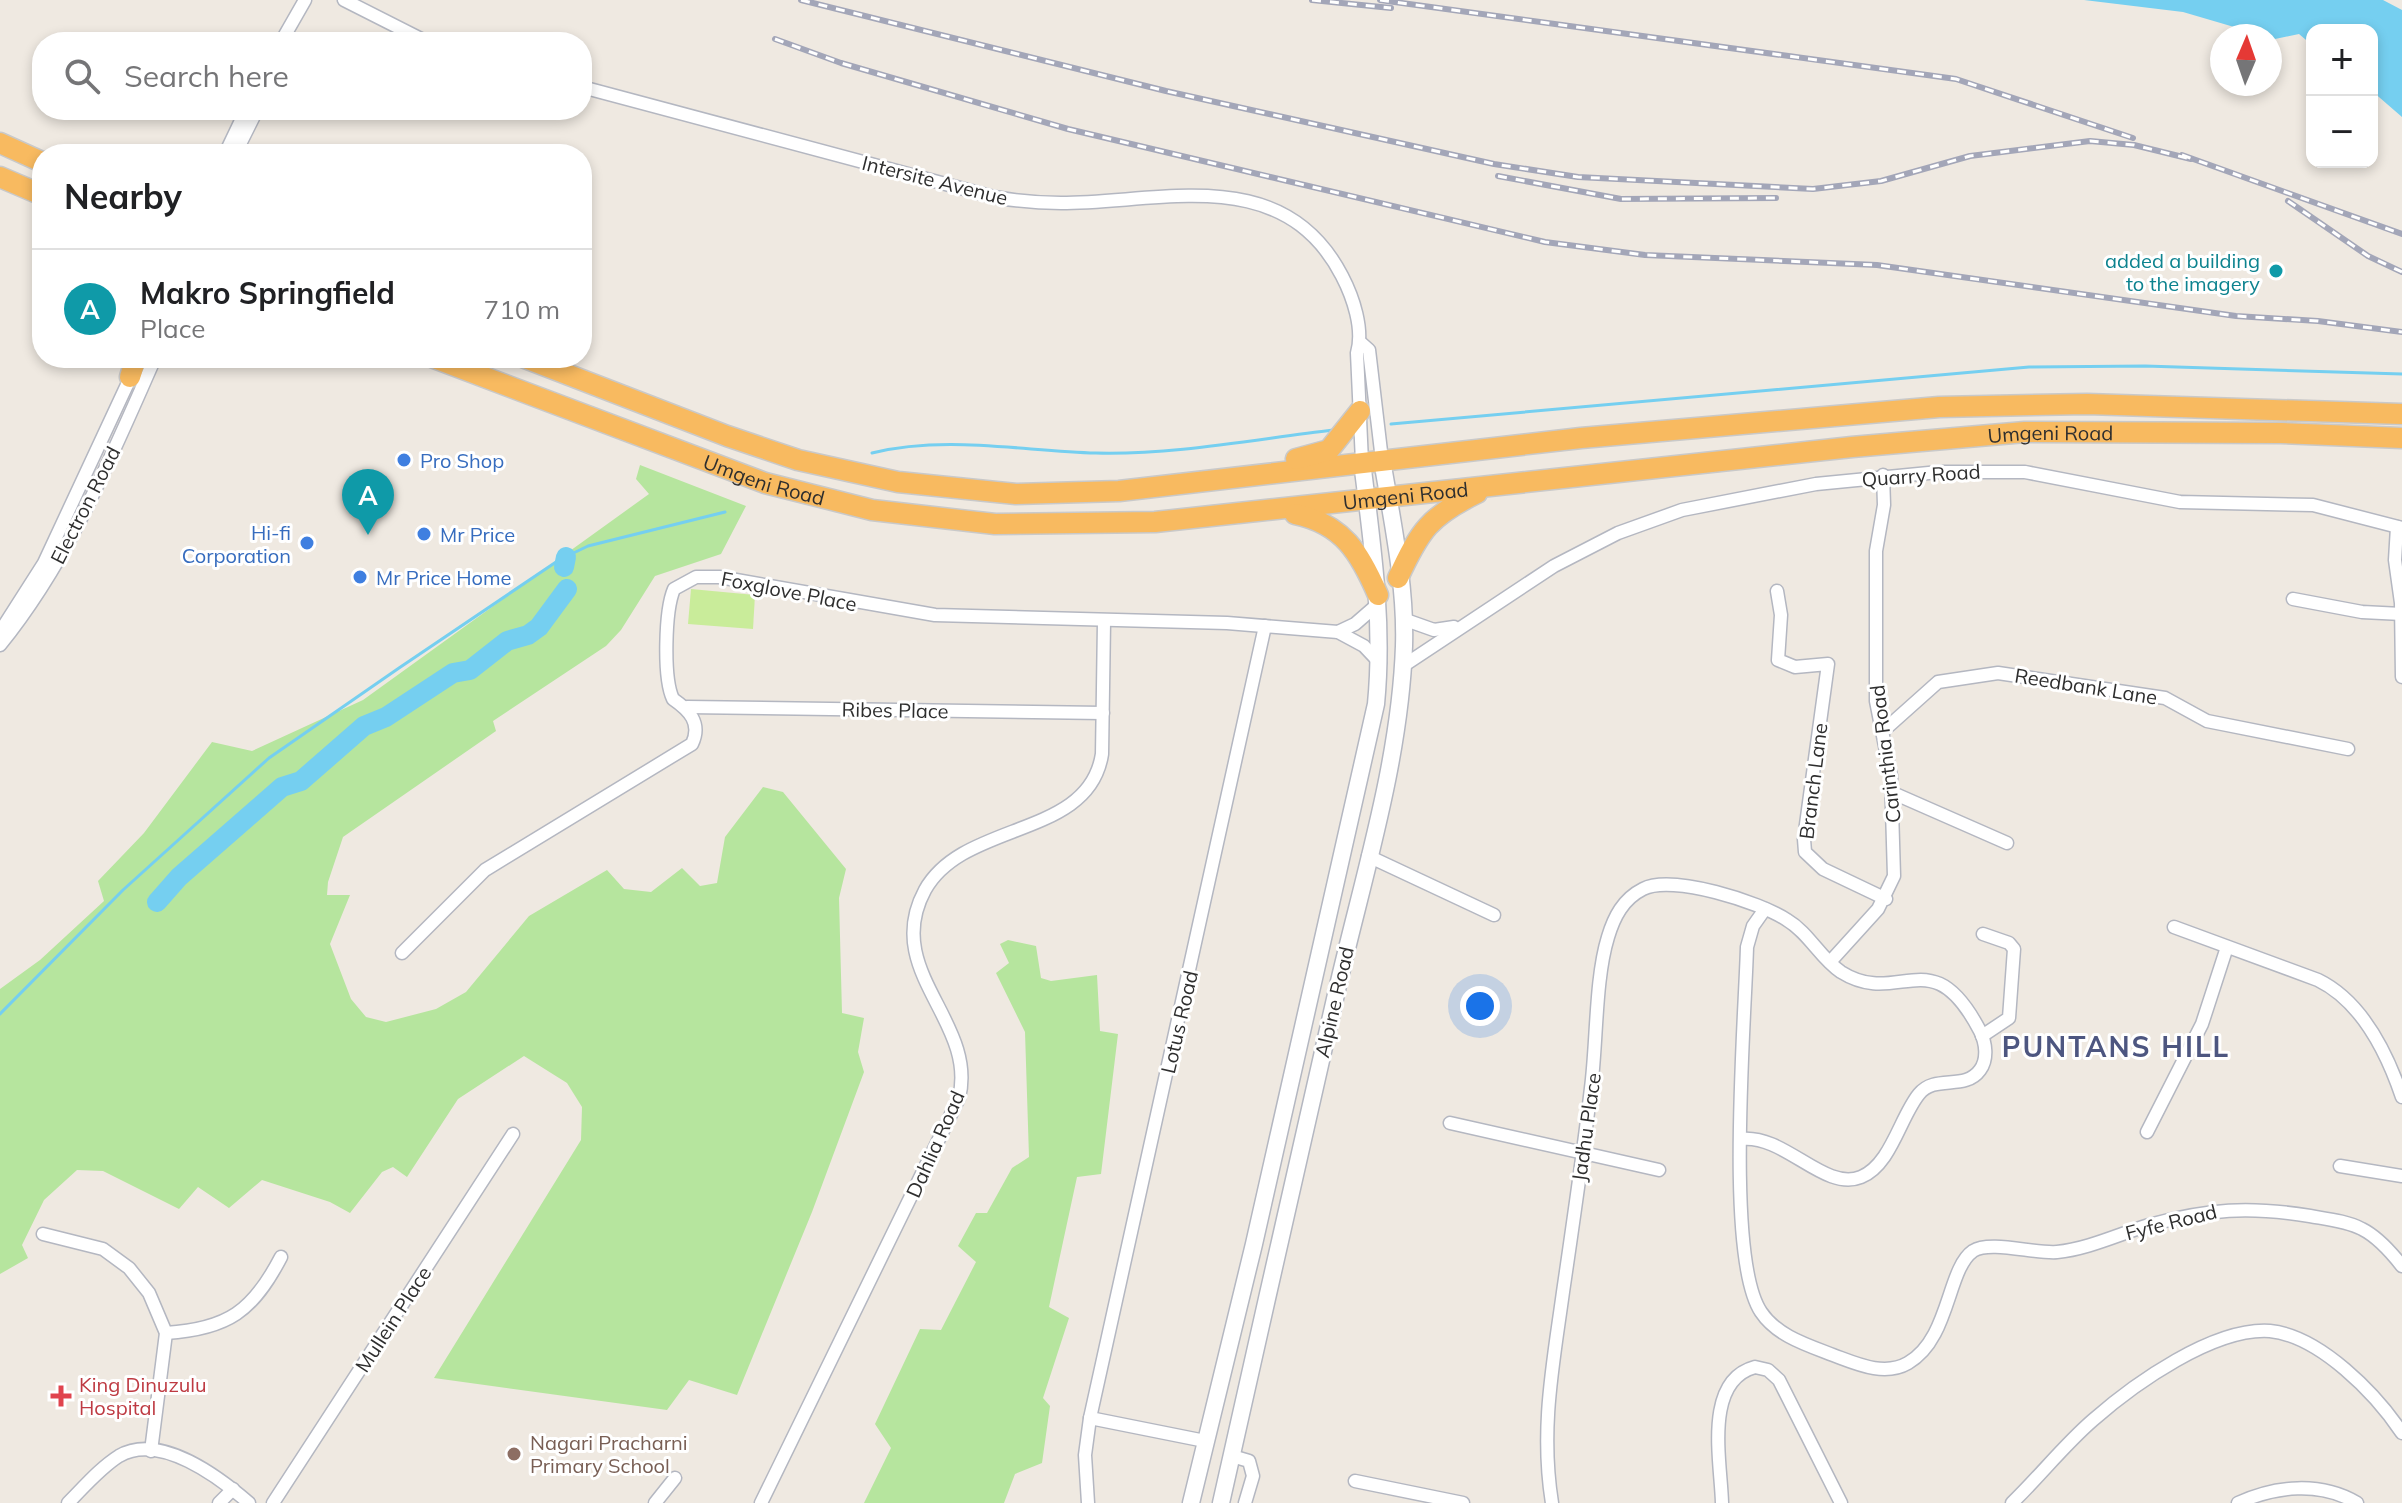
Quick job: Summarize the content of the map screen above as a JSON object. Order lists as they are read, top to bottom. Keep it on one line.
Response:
{"streets":{"highway":["Umgeni Road"],"main road":["Alpine Road"],"street":["Intersite Avenue","Quarry Road","Electron Road","Foxglove Place","Reedbank Lane","Ribes Place","Carinthia Road","Branch Lane","Lotus Road","Jadhu Place","Dahlia Road","Fyfe Road","Mullein Place"]},"crossings":[["Intersite Avenue","Umgeni Road"],["Intersite Avenue","Alpine Road"],["Umgeni Road","Alpine Road"],["Quarry Road","Carinthia Road"],["Quarry Road","Alpine Road"],["Foxglove Place","Ribes Place"],["Foxglove Place","Alpine Road"],["Foxglove Place","Lotus Road"],["Foxglove Place","Dahlia Road"],["Reedbank Lane","Carinthia Road"],["Ribes Place","Dahlia Road"],["Carinthia Road","Branch Lane"],["Carinthia Road","Jadhu Place"]],"districts":["PUNTANS HILL"],"places":{"other":["added a building to the imagery","Pro Shop","Mr Price","Hi-fi Corporation","Mr Price Home","Nagari Pracharni Primary School"],"health":["King Dinuzulu Hospital"]},"north":"top","page":{"map_buttons":["+","−"],"search":"Search here","heading":"Nearby","list":[{"mark":"A","name":"Makro Springfield","note":"Place","value":"710 m"}],"pins":"A"}}
